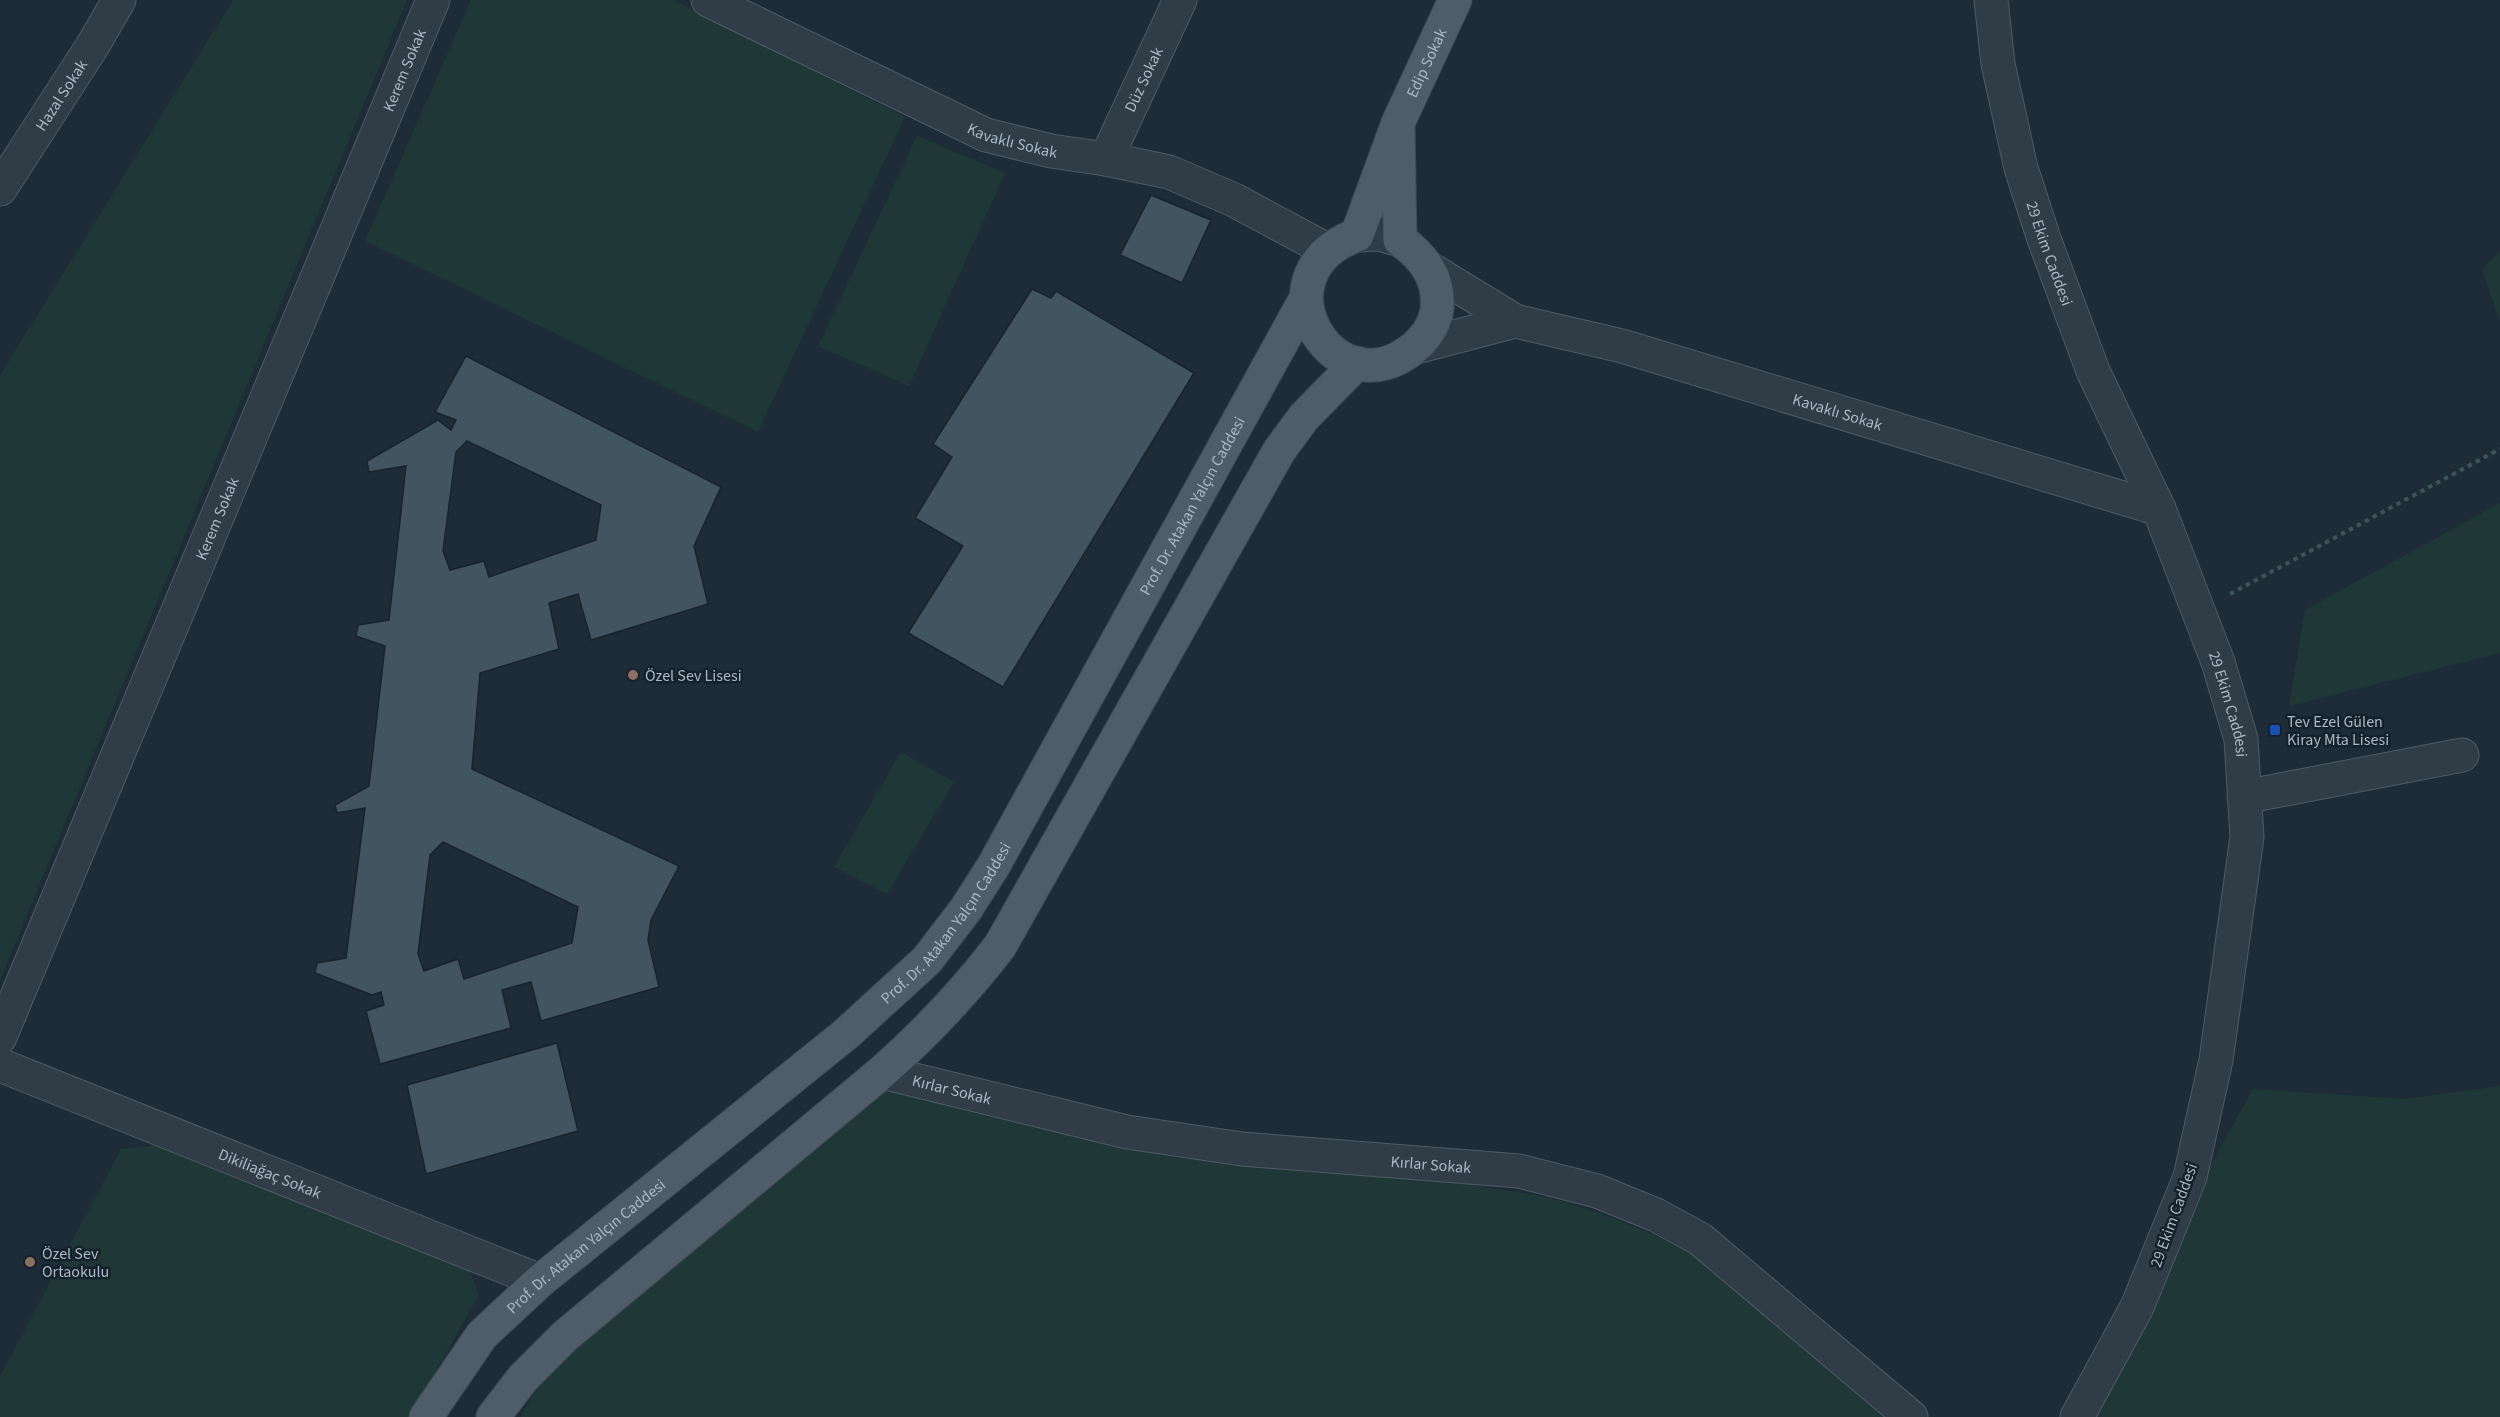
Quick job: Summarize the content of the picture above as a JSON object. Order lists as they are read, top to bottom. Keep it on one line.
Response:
{"streets":{"main road":["Edip Sokak","Prof. Dr. Atakan Yalçın Caddesi"],"street":["Kerem Sokak","Düz Sokak","Hazal Sokak","Kavaklı Sokak","29 Ekim Caddesi","Kırlar Sokak","Dikiliağaç Sokak"]},"crossings":[["Edip Sokak","Kavaklı Sokak"],["Edip Sokak","Prof. Dr. Atakan Yalçın Caddesi"],["Düz Sokak","Kavaklı Sokak"],["Kavaklı Sokak","29 Ekim Caddesi"],["Kavaklı Sokak","Prof. Dr. Atakan Yalçın Caddesi"],["Prof. Dr. Atakan Yalçın Caddesi","Dikiliağaç Sokak"]],"places":{"other":["Özel Sev Lisesi","Özel Sev Ortaokulu"],"transit":["Tev Ezel Gülen Kiray Mta Lisesi"]}}
